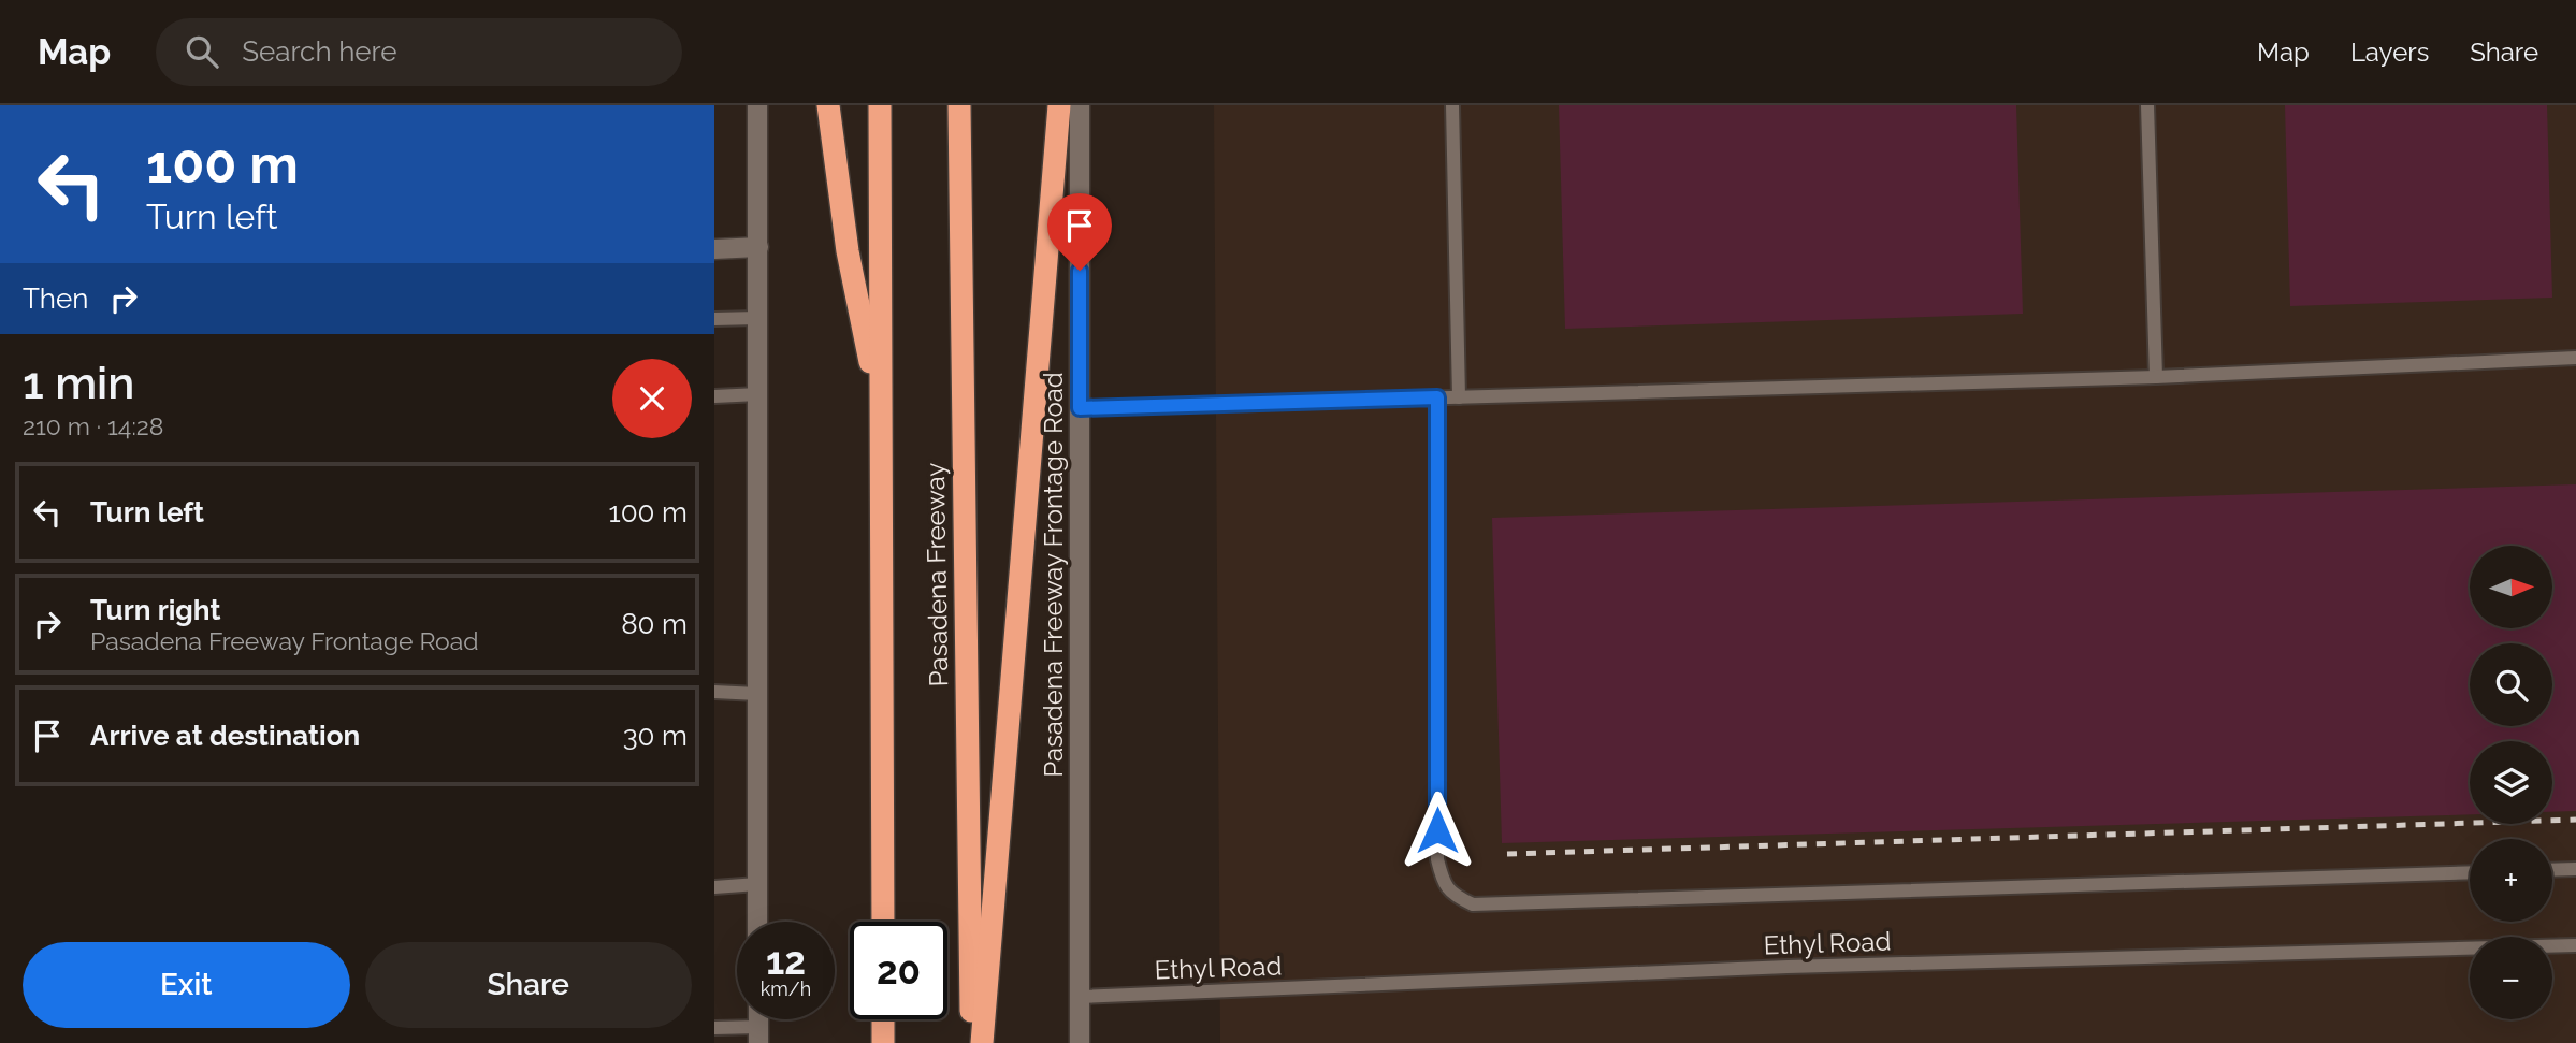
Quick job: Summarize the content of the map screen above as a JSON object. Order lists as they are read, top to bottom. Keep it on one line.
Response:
{"streets":{"highway":["Pasadena Freeway"],"main road":["Pasadena Freeway Frontage Road"],"lane":["Ethyl Road"]},"crossings":[["Pasadena Freeway Frontage Road","Ethyl Road"]],"north":"right","page":{"header":"Map","search":"Search here","nav":["Map","Layers","Share"],"turn":["100 m","Turn left"],"then":"Then","heading":["1 min","210 m · 14:28"],"list":[{"name":"Turn left","value":"100 m"},{"name":"Turn right","note":"Pasadena Freeway Frontage Road","value":"80 m"},{"name":"Arrive at destination","value":"30 m"}],"map_buttons":["+","−"],"speed":"12 km/h","limit":"20","buttons":["Exit","Share"]}}
